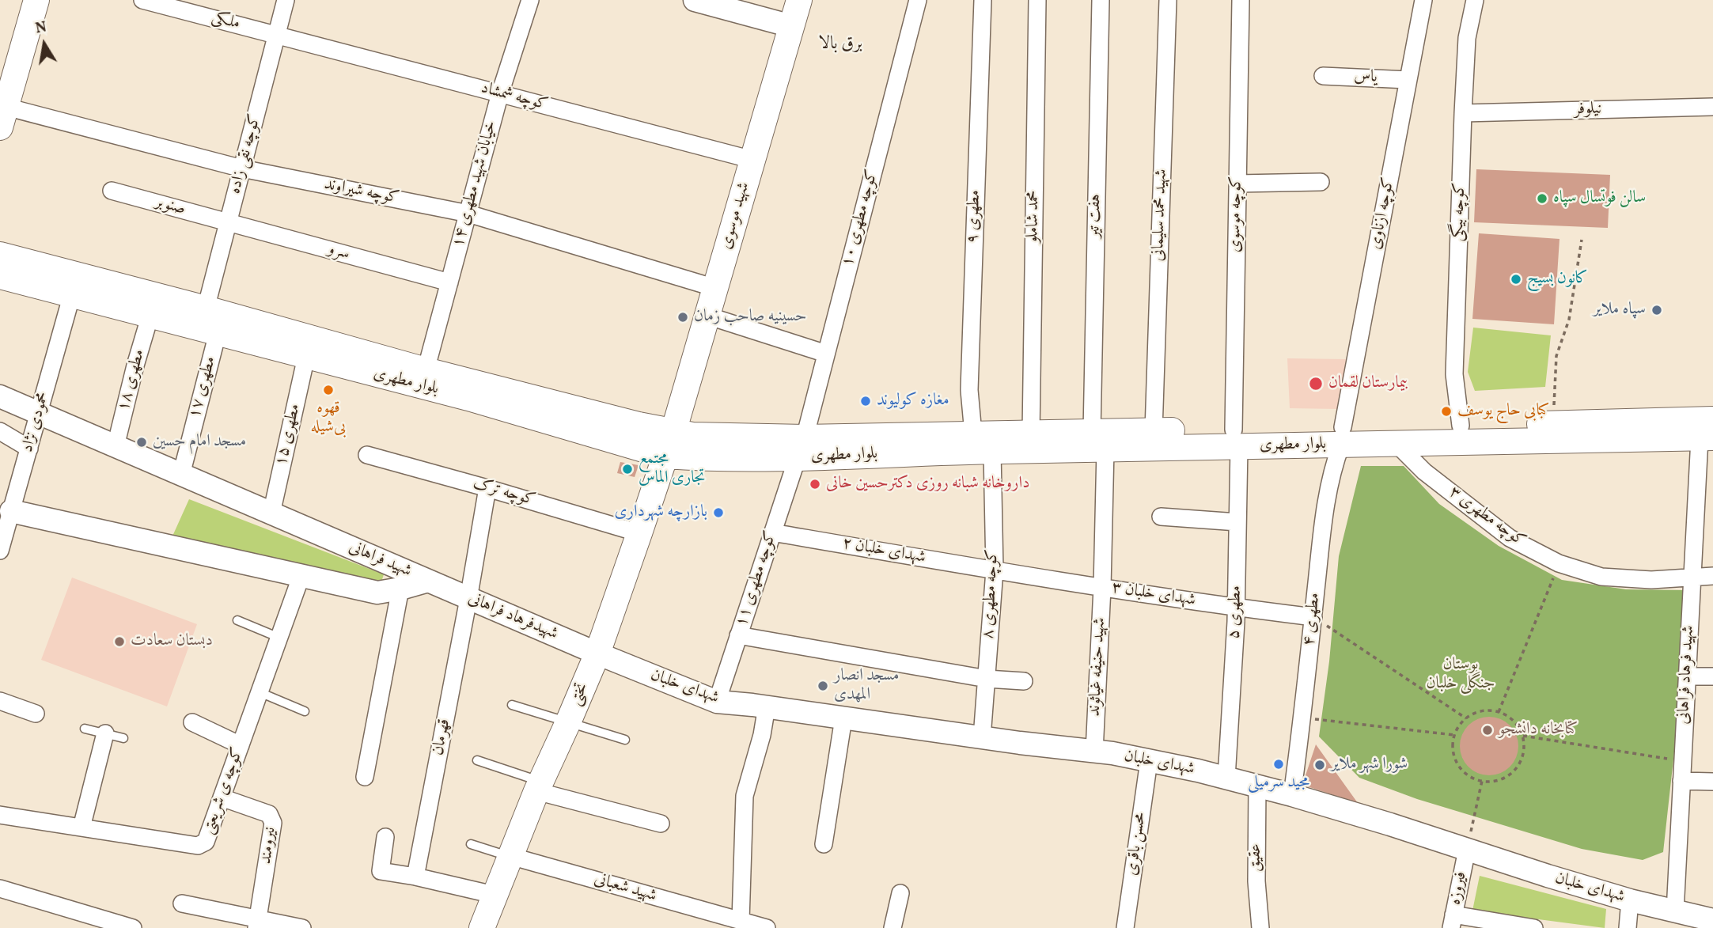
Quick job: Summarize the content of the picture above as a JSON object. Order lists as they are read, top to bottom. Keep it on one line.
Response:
{"streets":{"main road":["شهید موسوی","بلوار مطهری","تختی"],"street":["ملکی","یاس","کوچه شمشاد","نیلوفر","کوچه نقی زاده","خیابان شهید مطهری ۱۴","کوچه شیراوند","صنوبر","کوچه بیگی","کوچه ازناوی","کوچه موسوی","شهید محمد سلیمانی","هفت تیر","مطهری ۹","محمد شاملو","کوچه مطهری ۱۰","سرو","مطهری ۱۸","مطهری ۱۷","محمودی نژاد","مطهری ۱۵","کوچه ترک","کوچه مطهری ۳","شهدای خلبان ۲","شهید فراهانی","کوچه مطهری ۱۱","کوچه مطهری ۸","شهدای خلبان ۳","مطهری ۵","شهیدفرهاد فراهانی","مطهری ۴","شهید حنیفه غیاثوند","شهید فرهاد فراهانی","شهدای خلبان","قهرمان","کوچه ی شریعتی","محسن باقری","نیرومند","عقیق","شهید شعبانی","فیروزه"]},"crossings":[["ملکی","کوچه شمشاد"],["ملکی","کوچه نقی زاده"],["یاس","کوچه ازناوی"],["کوچه شمشاد","کوچه نقی زاده"],["کوچه شمشاد","خیابان شهید مطهری ۱۴"],["کوچه شمشاد","شهید موسوی"],["نیلوفر","کوچه بیگی"],["کوچه نقی زاده","کوچه شیراوند"],["کوچه نقی زاده","صنوبر"],["کوچه نقی زاده","سرو"],["کوچه نقی زاده","بلوار مطهری"],["خیابان شهید مطهری ۱۴","کوچه شیراوند"],["خیابان شهید مطهری ۱۴","سرو"],["خیابان شهید مطهری ۱۴","بلوار مطهری"],["کوچه شیراوند","شهید موسوی"],["صنوبر","سرو"],["کوچه بیگی","بلوار مطهری"],["کوچه ازناوی","بلوار مطهری"],["کوچه ازناوی","مطهری ۴"],["کوچه موسوی","بلوار مطهری"],["کوچه موسوی","مطهری ۵"],["شهید محمد سلیمانی","بلوار مطهری"],["شهید موسوی","بلوار مطهری"],["شهید موسوی","تختی"],["هفت تیر","بلوار مطهری"],["هفت تیر","شهید حنیفه غیاثوند"],["مطهری ۹","بلوار مطهری"],["محمد شاملو","بلوار مطهری"],["کوچه مطهری ۱۰","بلوار مطهری"],["کوچه مطهری ۱۰","کوچه مطهری ۱۱"],["مطهری ۱۸","بلوار مطهری"],["مطهری ۱۸","شهید فراهانی"],["بلوار مطهری","مطهری ۱۷"],["بلوار مطهری","محمودی نژاد"],["بلوار مطهری","مطهری ۱۵"],["بلوار مطهری","کوچه مطهری ۳"],["بلوار مطهری","کوچه مطهری ۱۱"],["بلوار مطهری","کوچه مطهری ۸"],["بلوار مطهری","مطهری ۵"],["بلوار مطهری","مطهری ۴"],["بلوار مطهری","شهید حنیفه غیاثوند"],["بلوار مطهری","شهید فرهاد فراهانی"],["بلوار مطهری","تختی"],["مطهری ۱۷","شهید فراهانی"],["محمودی نژاد","شهید فراهانی"],["مطهری ۱۵","شهید فراهانی"],["کوچه ترک","تختی"],["کوچه ترک","قهرمان"],["کوچه مطهری ۳","شهید فرهاد فراهانی"],["شهدای خلبان ۲","کوچه مطهری ۱۱"],["شهدای خلبان ۲","کوچه مطهری ۸"],["شهدای خلبان ۲","شهدای خلبان ۳"],["شهید فراهانی","شهیدفرهاد فراهانی"],["شهید فراهانی","کوچه ی شریعتی"],["کوچه مطهری ۱۱","شهدای خلبان"],["کوچه مطهری ۸","شهدای خلبان ۳"],["کوچه مطهری ۸","شهدای خلبان"],["شهدای خلبان ۳","مطهری ۵"],["شهدای خلبان ۳","مطهری ۴"],["شهدای خلبان ۳","شهید حنیفه غیاثوند"],["مطهری ۵","شهدای خلبان"],["شهیدفرهاد فراهانی","شهدای خلبان"],["شهیدفرهاد فراهانی","تختی"],["شهیدفرهاد فراهانی","قهرمان"],["مطهری ۴","شهدای خلبان"],["شهید حنیفه غیاثوند","شهدای خلبان"],["شهید فرهاد فراهانی","شهدای خلبان"],["شهدای خلبان","تختی"],["شهدای خلبان","محسن باقری"],["شهدای خلبان","عقیق"],["شهدای خلبان","فیروزه"],["تختی","شهید شعبانی"],["کوچه ی شریعتی","نیرومند"]],"districts":["برق بالا"],"parks":["بوستان جنگلی خلبان"],"places":["سالن فوتسال سپاه","کانون بسیج","سپاه ملایر","حسینیه صاحب زمان","بیمارستان لقمان","قهوه بی‌شیله","مغازه کولیوند","کبابی حاج یوسف","مسجد امام حسین","مجتمع تجاری الماس","داروخانه شبانه روزی دکترحسین خانی","بازارچه شهرداری","دبستان سعادت","مسجد انصار المهدی","کتابخانه دانشجو","مجید سرمیلی","شورا شهر ملایر"],"north":"top"}
